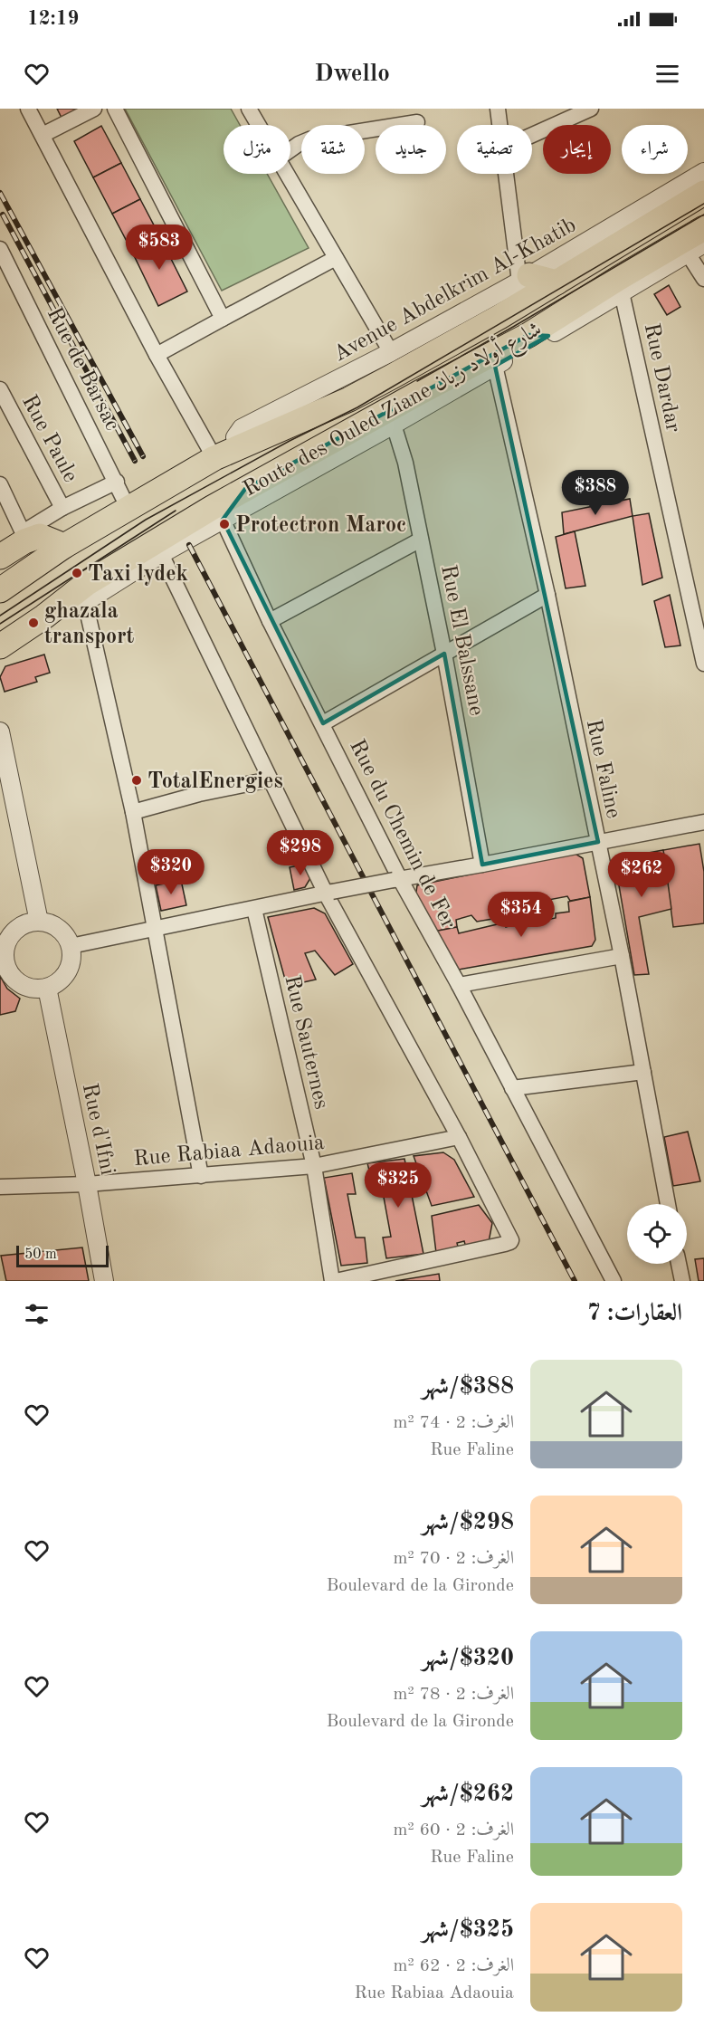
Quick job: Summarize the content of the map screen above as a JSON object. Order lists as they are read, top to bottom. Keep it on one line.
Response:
{"streets":{"highway":["Route des Ouled Ziane شارع أولاد زيان"],"street":["Avenue Abdelkrim Al-Khatib","Rue de Barsac","Rue Dardar","Rue Paule","Rue El Balssane","Rue Faline","Rue du Chemin de Fer","Rue Sauternes","Rue d'Ifni","Rue Rabiaa Adaouia"]},"crossings":[["Avenue Abdelkrim Al-Khatib","Route des Ouled Ziane شارع أولاد زيان"],["Rue de Barsac","Route des Ouled Ziane شارع أولاد زيان"],["Rue Sauternes","Rue Rabiaa Adaouia"],["Rue d'Ifni","Rue Rabiaa Adaouia"]],"places":["Protectron Maroc","Taxi lydek","ghazala transport","TotalEnergies"],"scale_bar":"50 m","page":{"status":"12:19","header":"Dwello","chip":["شراء","إيجار","تصفية","جديد","شقة","منزل"],"price":["$583","$388","$298","$320","$262","$354","$325"],"scale":"50 m","heading":"العقارات: 7","list":[{"name":"$388/شهر","note":"الغرف: 2 · 74 m² · Rue Faline"},{"name":"$298/شهر","note":"الغرف: 2 · 70 m² · Boulevard de la Gironde"},{"name":"$320/شهر","note":"الغرف: 2 · 78 m² · Boulevard de la Gironde"},{"name":"$262/شهر","note":"الغرف: 2 · 60 m² · Rue Faline"},{"name":"$325/شهر","note":"الغرف: 2 · 62 m² · Rue Rabiaa Adaouia"}]}}
